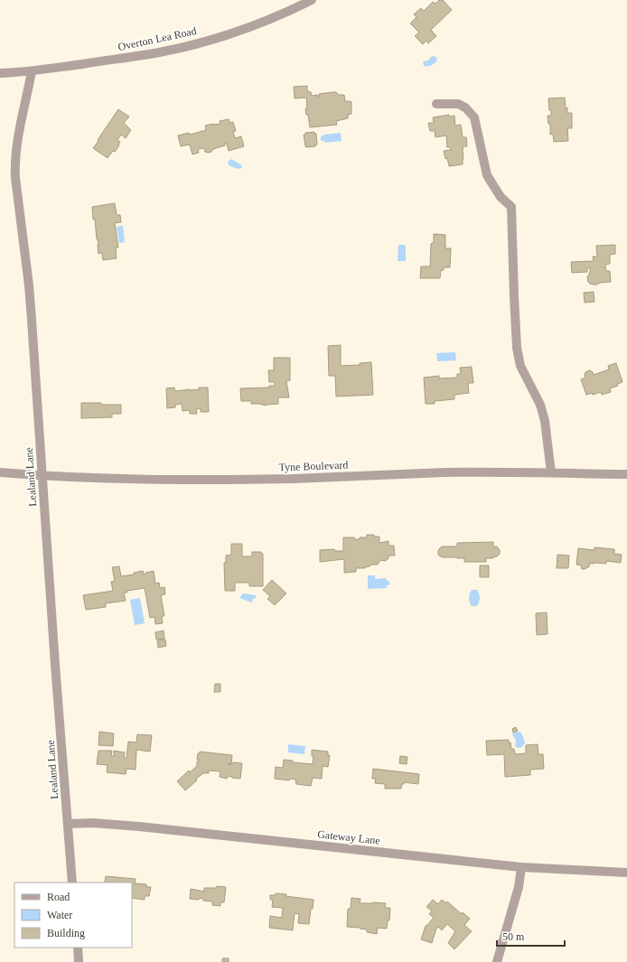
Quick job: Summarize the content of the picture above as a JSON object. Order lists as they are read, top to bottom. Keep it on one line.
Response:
{"streets":{"street":["Overton Lea Road","Tyne Boulevard","Lealand Lane","Gateway Lane"]},"crossings":[["Overton Lea Road","Lealand Lane"],["Tyne Boulevard","Lealand Lane"],["Lealand Lane","Gateway Lane"]],"legend":["Road","Water","Building"],"scale_bar":"50 m"}
